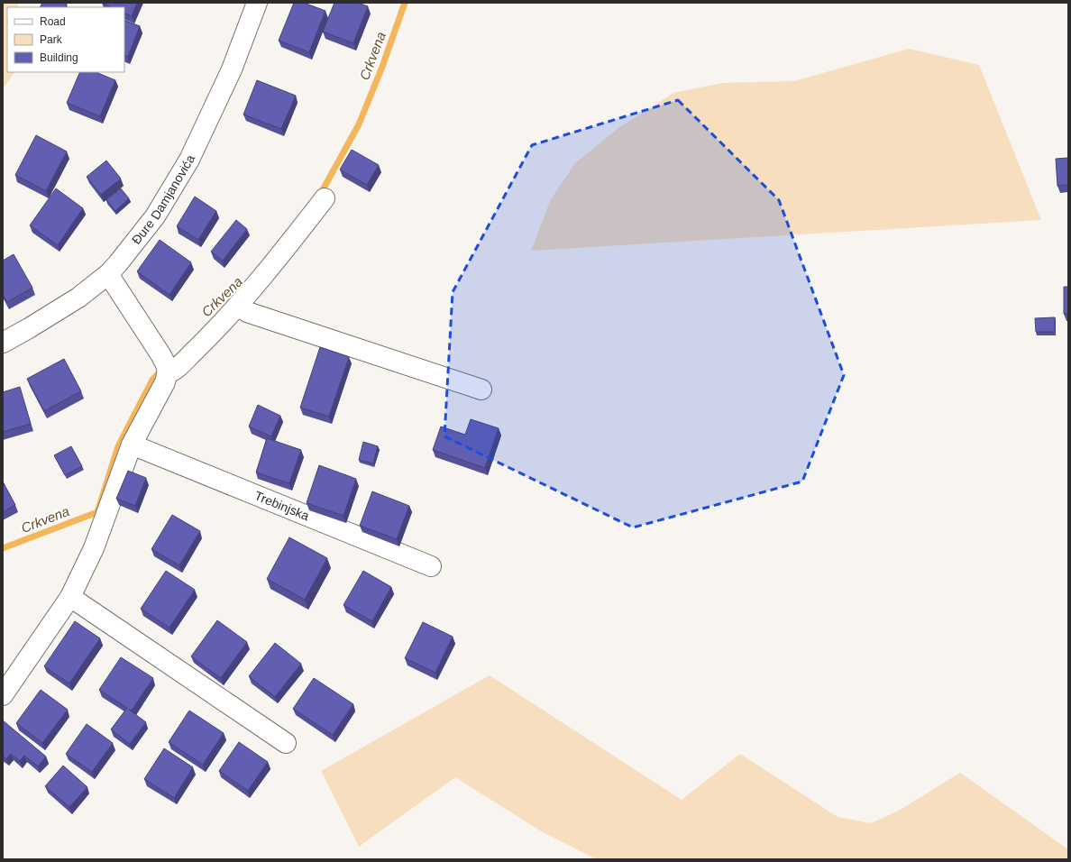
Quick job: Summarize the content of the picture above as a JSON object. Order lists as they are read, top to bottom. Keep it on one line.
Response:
{"streets":{"street":["Đure Damjanovića","Trebinjska"]},"water":["Crkvena"],"legend":["Road","Park","Building"]}
